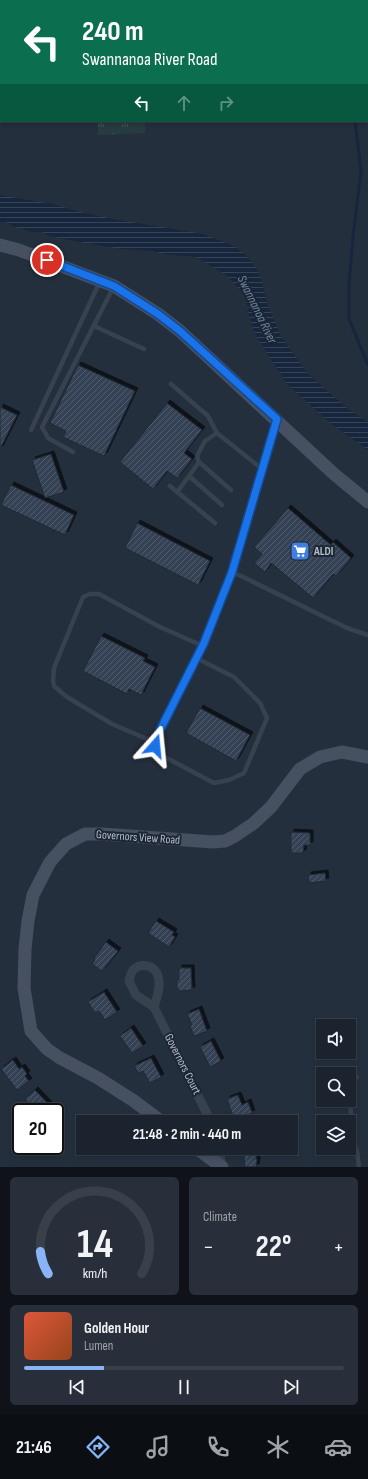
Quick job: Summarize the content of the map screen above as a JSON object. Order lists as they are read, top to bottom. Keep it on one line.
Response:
{"streets":{"street":["Governors View Road","Governors Court"]},"water":["Swannanoa River"],"places":{"supermarket":["ALDI"]},"page":{"turn":["240 m","Swannanoa River Road"],"limit":"20","trip":"21:48 · 2 min · 440 m","tile":"Climate","heat":["−","22°","+"],"song":["Golden Hour","Lumen"],"tabs":"21:46","gauge":["14","km/h"]}}
